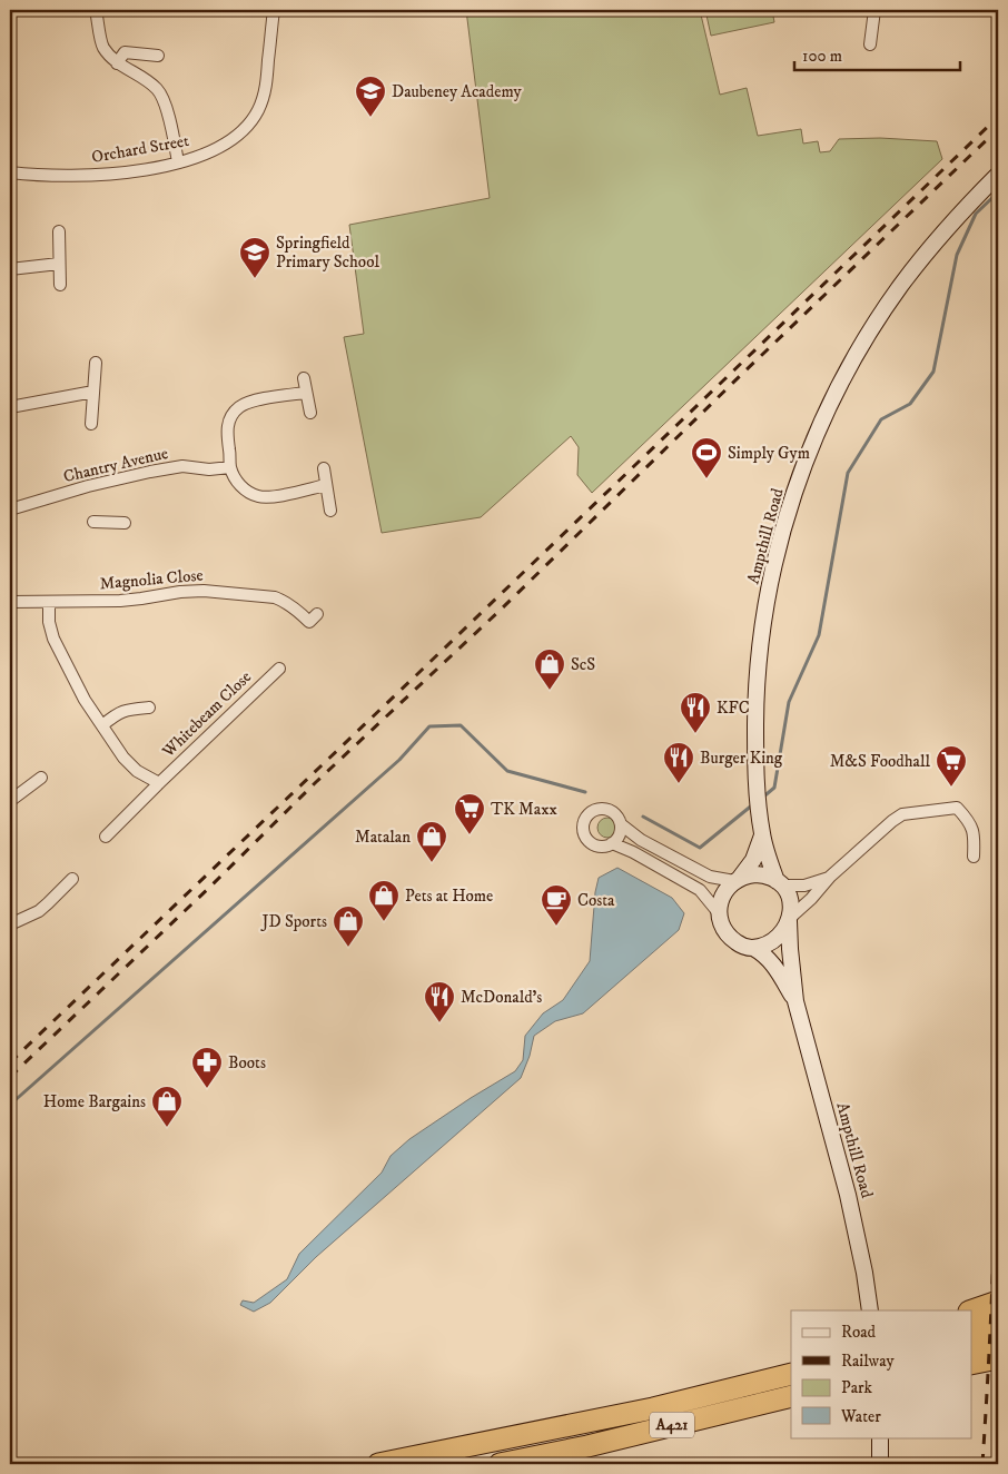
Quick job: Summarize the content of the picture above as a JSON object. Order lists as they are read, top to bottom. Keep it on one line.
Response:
{"streets":{"highway":["A421"],"main road":["Ampthill Road"],"street":["Orchard Street","Chantry Avenue","Magnolia Close","Whitebeam Close"]},"places":{"school or university":["Daubeney Academy","Springfield Primary School"],"sports":["Simply Gym"],"shop":["ScS","Matalan","Pets at Home","JD Sports","Home Bargains"],"restaurant":["KFC","Burger King","McDonald's"],"supermarket":["M&S Foodhall","TK Maxx"],"cafe":["Costa"],"pharmacy":["Boots"]},"legend":["Road","Railway","Park","Water"],"scale_bar":"100 m"}
